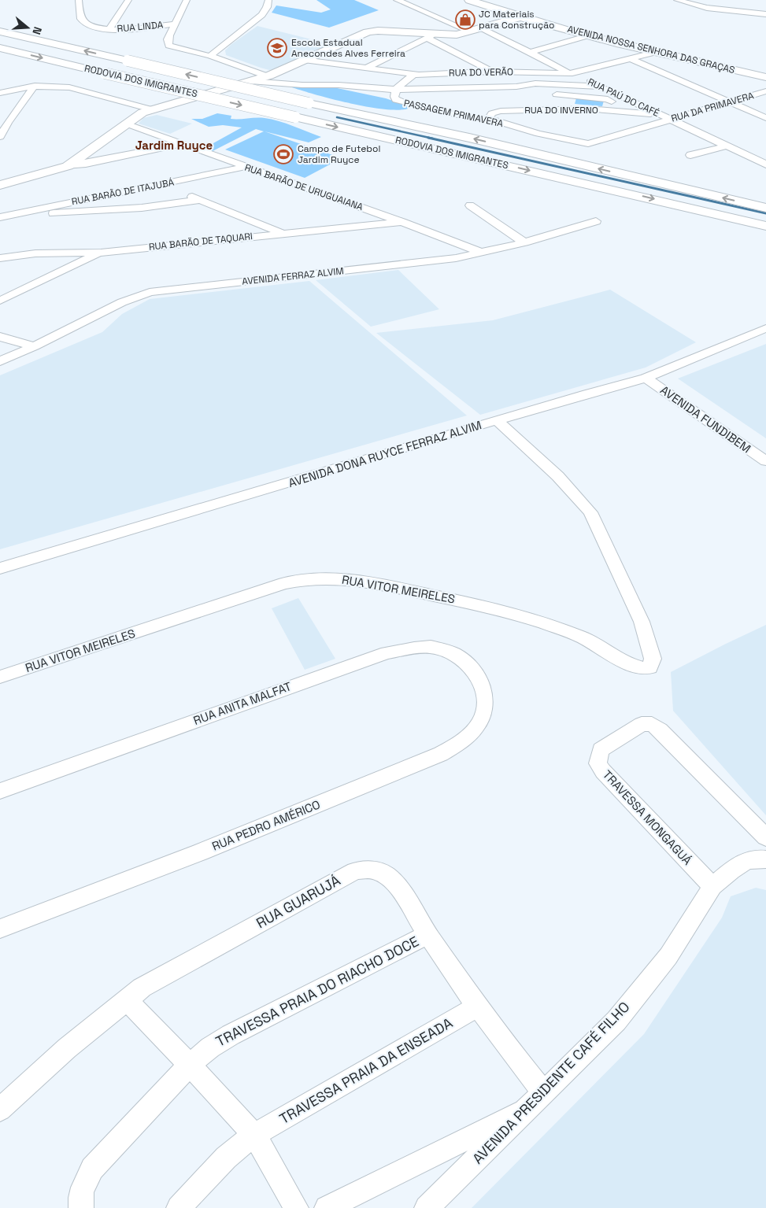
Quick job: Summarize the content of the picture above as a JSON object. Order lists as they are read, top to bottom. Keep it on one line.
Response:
{"streets":{"main road":["AVENIDA NOSSA SENHORA DAS GRAÇAS","RODOVIA DOS IMIGRANTES"],"street":["RUA LINDA","RUA DO VERÃO","RUA PAÚ DO CAFÉ","RUA DA PRIMAVERA","RUA DO INVERNO","PASSAGEM PRIMAVERA","RUA BARÃO DE URUGUAIANA","RUA BARÃO DE ITAJUBÁ","RUA BARÃO DE TAQUARI","AVENIDA FERRAZ ALVIM","AVENIDA FUNDIBEM","AVENIDA DONA RUYCE FERRAZ ALVIM","RUA VITOR MEIRELES","RUA ANITA MALFAT","TRAVESSA MONGAGUÁ","RUA PEDRO AMÉRICO","RUA GUARUJÁ","TRAVESSA PRAIA DO RIACHO DOCE","TRAVESSA PRAIA DA ENSEADA","AVENIDA PRESIDENTE CAFÉ FILHO"]},"crossings":[["AVENIDA NOSSA SENHORA DAS GRAÇAS","RUA DO VERÃO"],["RUA DO VERÃO","RUA PAÚ DO CAFÉ"],["RUA DO VERÃO","PASSAGEM PRIMAVERA"],["RUA PAÚ DO CAFÉ","RUA DA PRIMAVERA"],["RUA PAÚ DO CAFÉ","RUA DO INVERNO"],["RUA DA PRIMAVERA","PASSAGEM PRIMAVERA"],["RUA DO INVERNO","PASSAGEM PRIMAVERA"],["RUA BARÃO DE URUGUAIANA","RUA BARÃO DE ITAJUBÁ"],["RUA BARÃO DE URUGUAIANA","RUA BARÃO DE TAQUARI"],["RUA BARÃO DE URUGUAIANA","AVENIDA FERRAZ ALVIM"],["AVENIDA FUNDIBEM","AVENIDA DONA RUYCE FERRAZ ALVIM"],["AVENIDA DONA RUYCE FERRAZ ALVIM","RUA VITOR MEIRELES"],["RUA ANITA MALFAT","RUA PEDRO AMÉRICO"],["TRAVESSA MONGAGUÁ","AVENIDA PRESIDENTE CAFÉ FILHO"],["RUA GUARUJÁ","TRAVESSA PRAIA DO RIACHO DOCE"],["RUA GUARUJÁ","TRAVESSA PRAIA DA ENSEADA"],["RUA GUARUJÁ","AVENIDA PRESIDENTE CAFÉ FILHO"]],"districts":["Jardim Ruyce"],"places":{"shop":["JC Materiais para Construção"],"school or university":["Escola Estadual Anecondes Alves Ferreira"],"sports":["Campo de Futebol Jardim Ruyce"]},"north":"right"}
